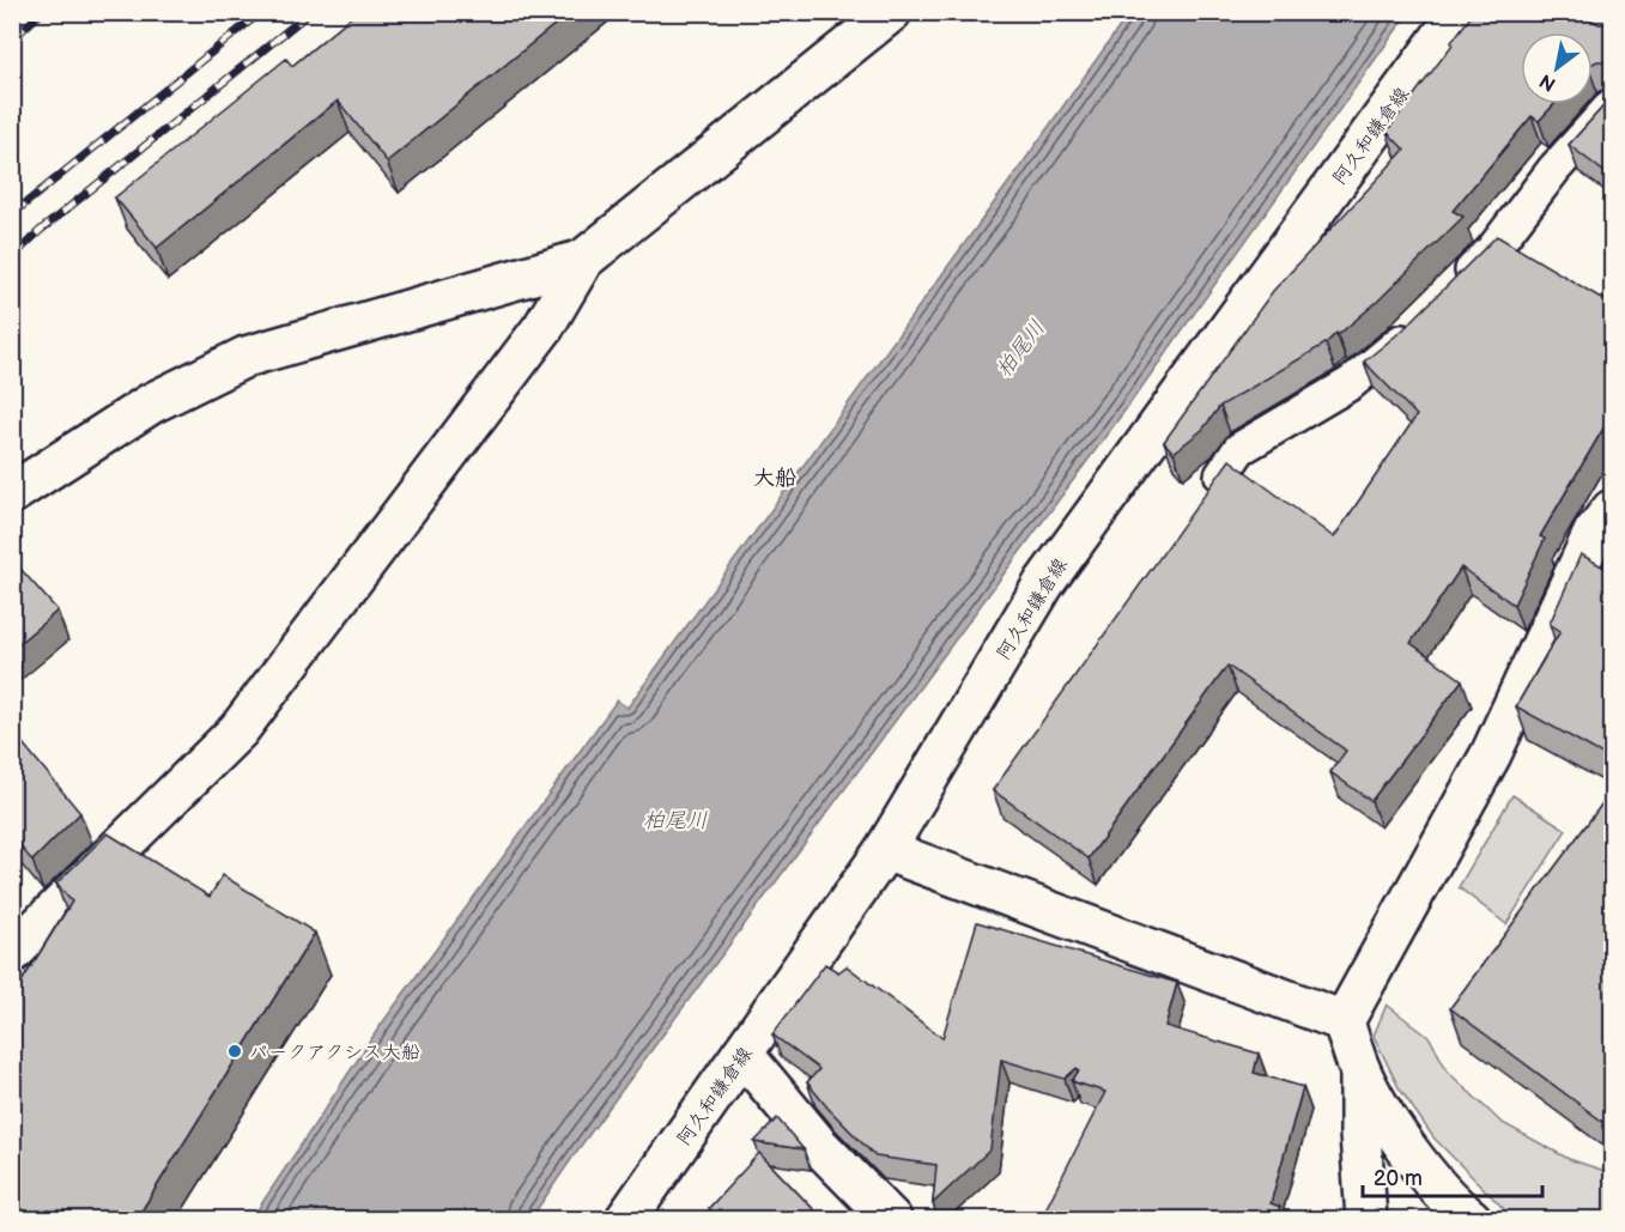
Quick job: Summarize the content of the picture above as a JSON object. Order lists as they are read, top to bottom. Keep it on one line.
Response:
{"streets":{"street":["阿久和鎌倉線"]},"districts":["大船"],"water":["柏尾川"],"places":["パークアクシス大船"],"scale_bar":"20 m","north":"bottom left"}
